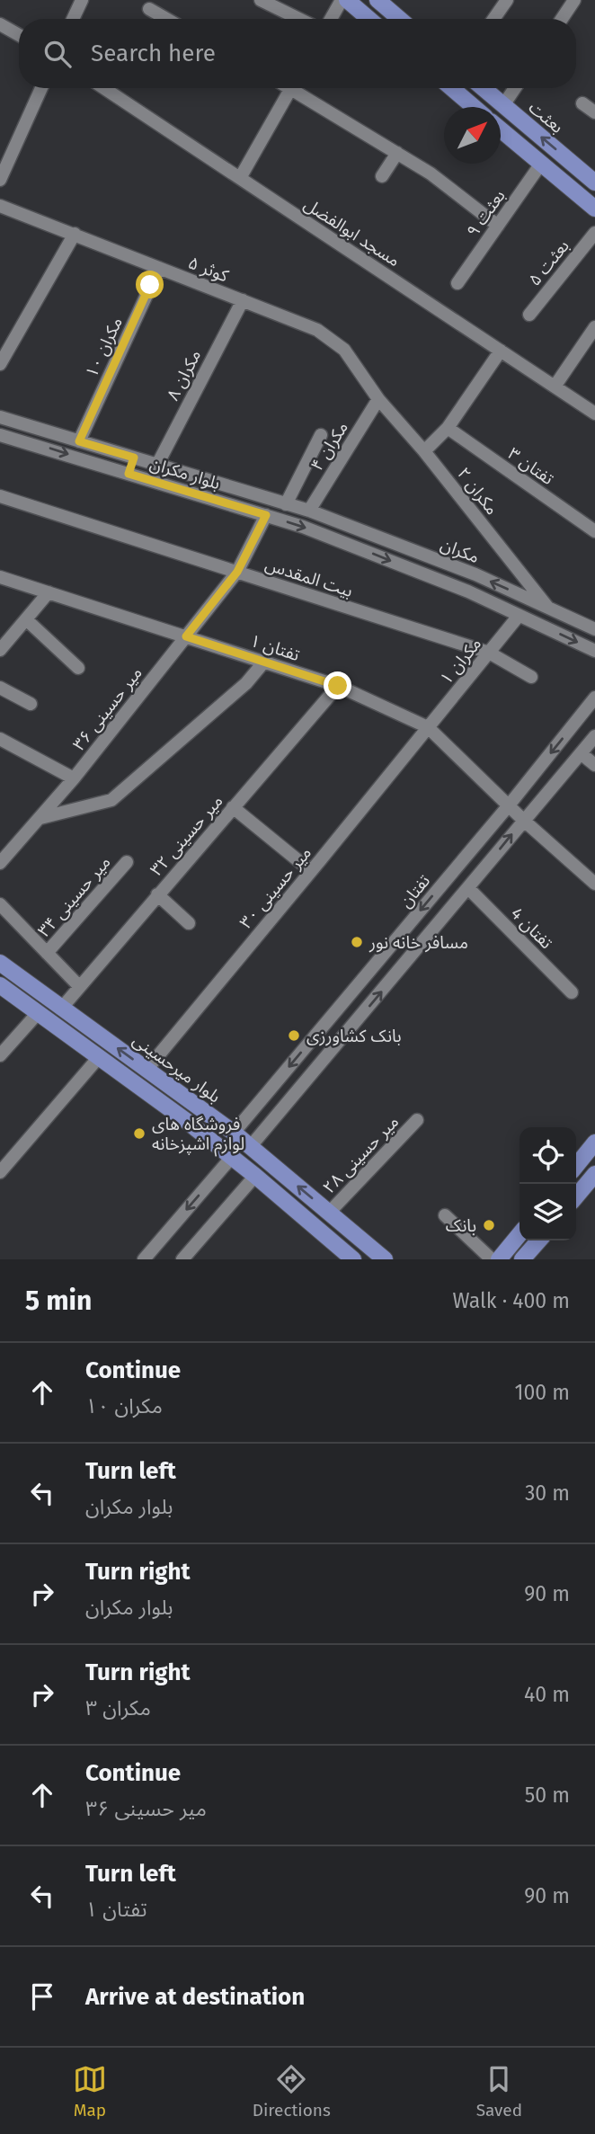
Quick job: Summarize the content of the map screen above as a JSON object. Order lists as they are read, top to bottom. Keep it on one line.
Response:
{"streets":{"main road":["بعثت","بلوار میرحسینی"],"street":["بعثت ۹","مسجد ابوالفضل","بعثت ۵","کوثر ۵","مکران ۱۰","مکران ۸","مکران ۴","تفتان ۳","بلوار مکران","مکران ۲","مکران","بیت المقدس","تفتان ۱","مکران ۱","میر حسینی ۳۶","میر حسینی ۳۲","میر حسینی ۳۰","تفتان","میر حسینی ۳۴","تفتان 4","میر حسینی ۲۸"]},"crossings":[["کوثر ۵","مکران ۱۰"],["کوثر ۵","مکران ۸"],["کوثر ۵","مکران ۴"],["کوثر ۵","مکران ۲"],["مکران ۱۰","بلوار مکران"],["مکران ۸","بلوار مکران"],["مکران ۴","بلوار مکران"],["مکران ۴","مکران ۲"],["مکران ۴","مکران"],["بلوار مکران","مکران"],["بلوار مکران","میر حسینی ۳۶"],["مکران ۲","مکران"],["مکران","مکران ۱"],["بیت المقدس","مکران ۱"],["بیت المقدس","میر حسینی ۳۶"],["تفتان ۱","مکران ۱"],["تفتان ۱","میر حسینی ۳۶"],["تفتان ۱","میر حسینی ۳۲"],["تفتان ۱","میر حسینی ۳۰"],["تفتان ۱","تفتان"],["مکران ۱","میر حسینی ۳۰"],["میر حسینی ۳۲","بلوار میرحسینی"],["میر حسینی ۳۰","بلوار میرحسینی"],["تفتان","بلوار میرحسینی"],["بلوار میرحسینی","میر حسینی ۲۸"]],"places":["مسافر خانه نور","بانک کشاورزی","فروشگاه های لوازم اشپزخانه","بانک"],"north":"top right","page":{"search":"Search here","heading":["5 min","Walk · 400 m"],"list":[["Continue","مکران ۱۰","100 m"],["Turn left","بلوار مکران","30 m"],["Turn right","بلوار مکران","90 m"],["Turn right","مکران ۳","40 m"],["Continue","میر حسینی ۳۶","50 m"],["Turn left","تفتان ۱","90 m"],"Arrive at destination"],"nav":["Map","Directions","Saved"]}}
